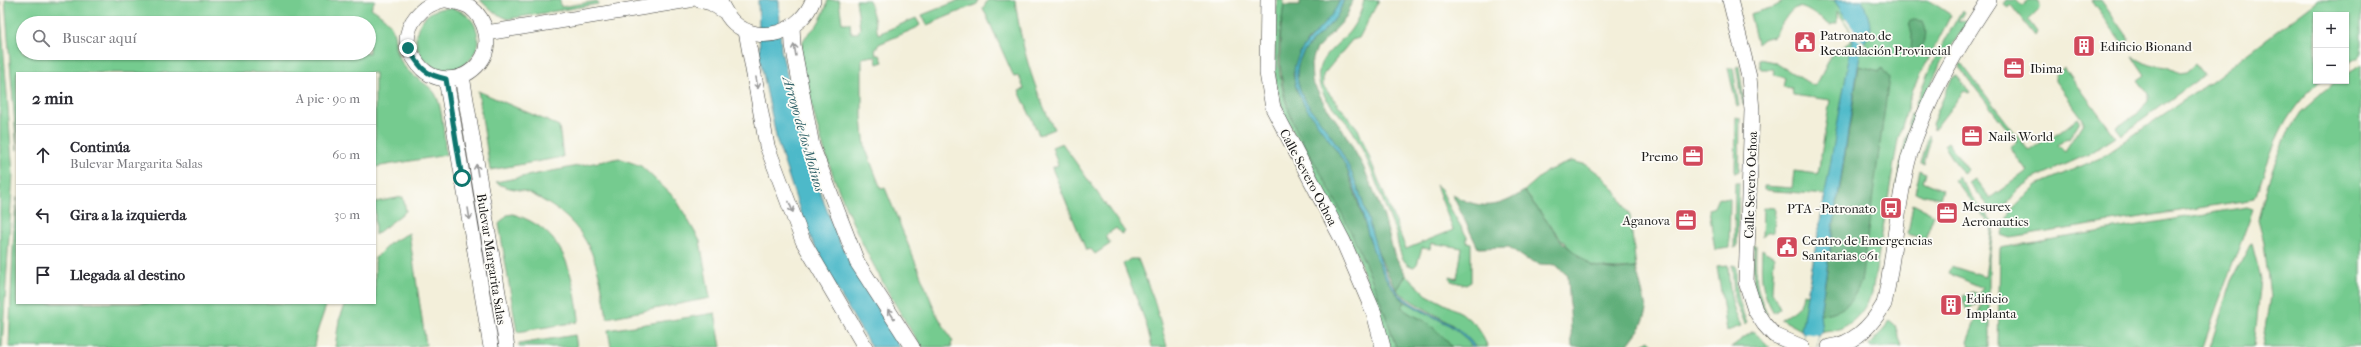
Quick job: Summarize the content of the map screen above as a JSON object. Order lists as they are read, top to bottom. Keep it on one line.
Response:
{"streets":{"street":["Calle Severo Ochoa","Bulevar Margarita Salas"]},"water":["Arroyo de los Molinos"],"places":{"public building":["Patronato de Recaudación Provincial","Centro de Emergencias Sanitarias 061"],"building":["Edificio Bionand","Edificio Implanta"],"office":["Ibima","Nails World","Premo","Mesurex Aeronautics","Aganova"],"bus stop":["PTA - Patronato"]},"page":{"map_buttons":["+","−"],"search":"Buscar aquí","heading":["2 min","A pie · 90 m"],"list":[["Continúa","Bulevar Margarita Salas","60 m"],["Gira a la izquierda","30 m"],"Llegada al destino"]}}
